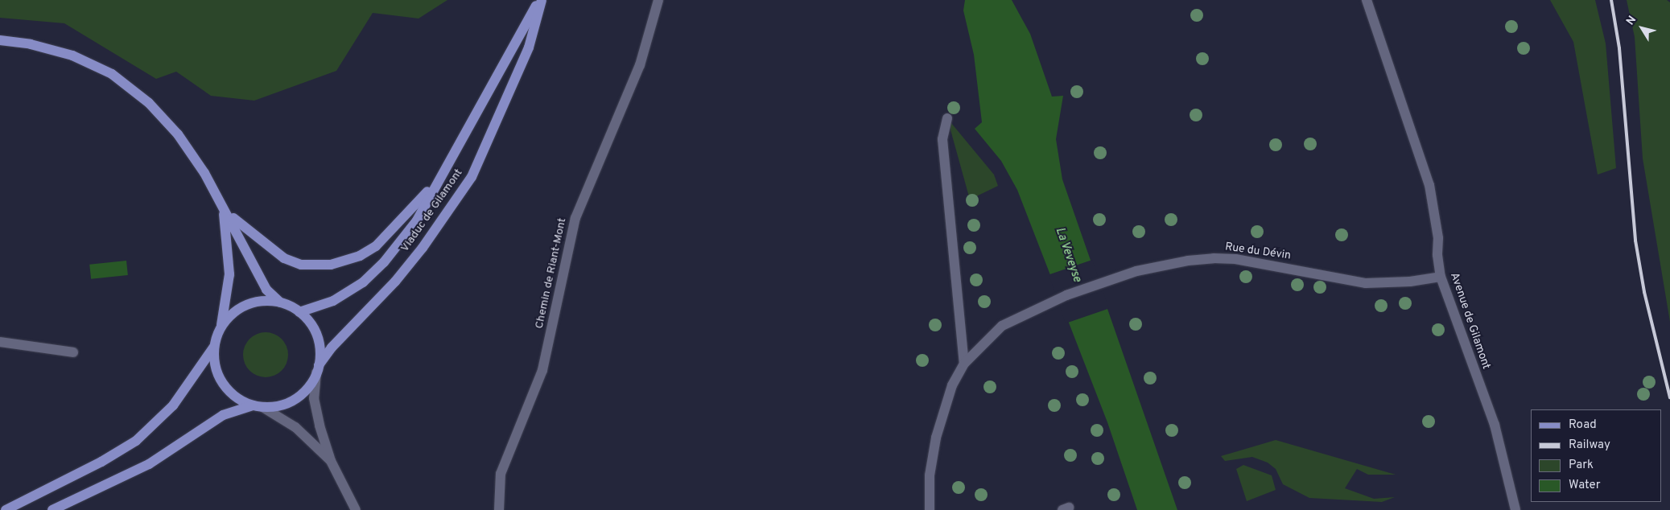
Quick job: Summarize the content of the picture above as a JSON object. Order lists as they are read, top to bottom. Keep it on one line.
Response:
{"streets":{"main road":["Viaduc de Gilamont"],"street":["Rue du Dévin","Chemin de Riant-Mont","Avenue de Gilamont"]},"crossings":[["Rue du Dévin","Avenue de Gilamont"]],"water":["La Veveyse"],"legend":["Road","Railway","Park","Water"],"north":"top left"}
